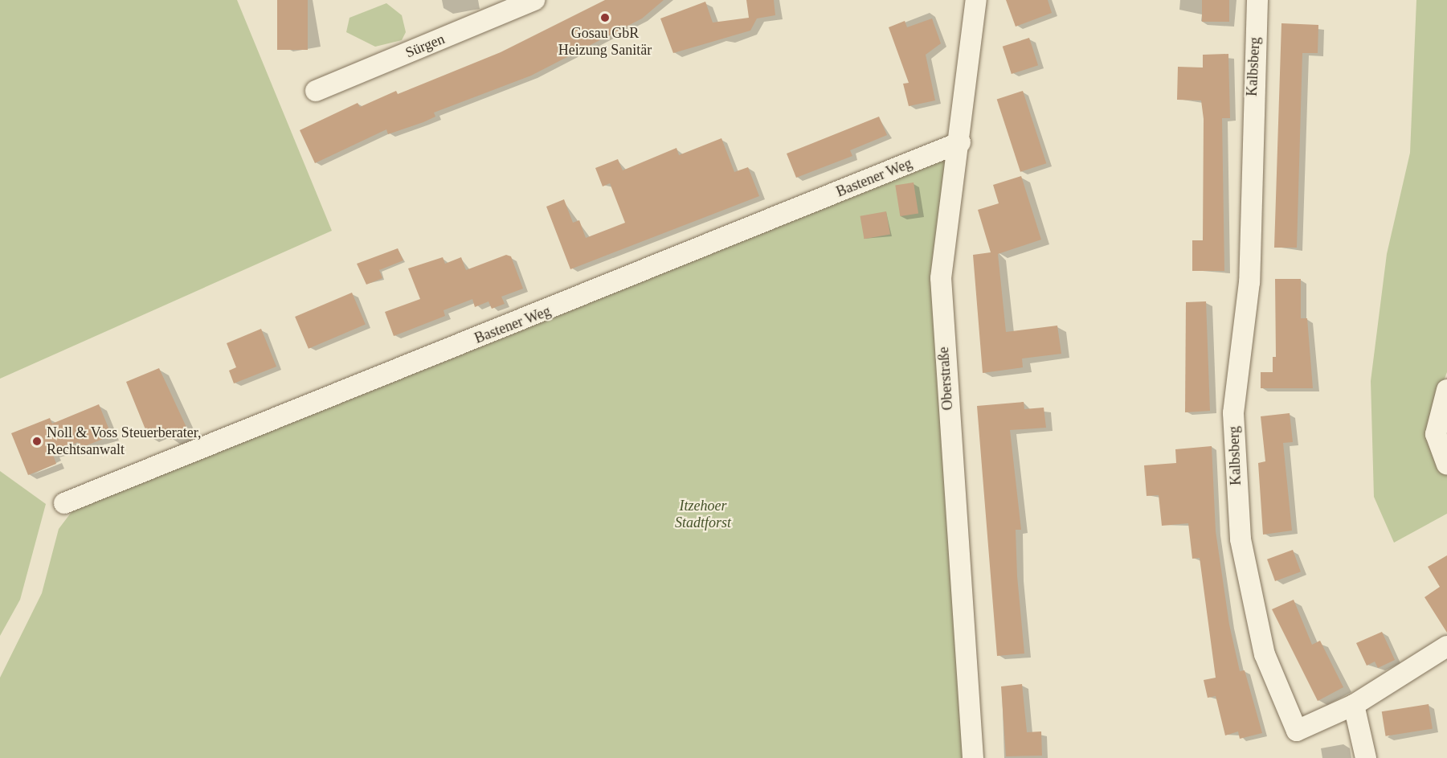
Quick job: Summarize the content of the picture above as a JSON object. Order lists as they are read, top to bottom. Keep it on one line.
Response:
{"streets":{"street":["Sürgen","Kalbsberg","Bastener Weg","Oberstraße"]},"crossings":[["Bastener Weg","Oberstraße"]],"parks":["Itzehoer Stadtforst"],"places":["Gosau GbR Heizung Sanitär","Noll & Voss Steuerberater, Rechtsanwalt"]}
